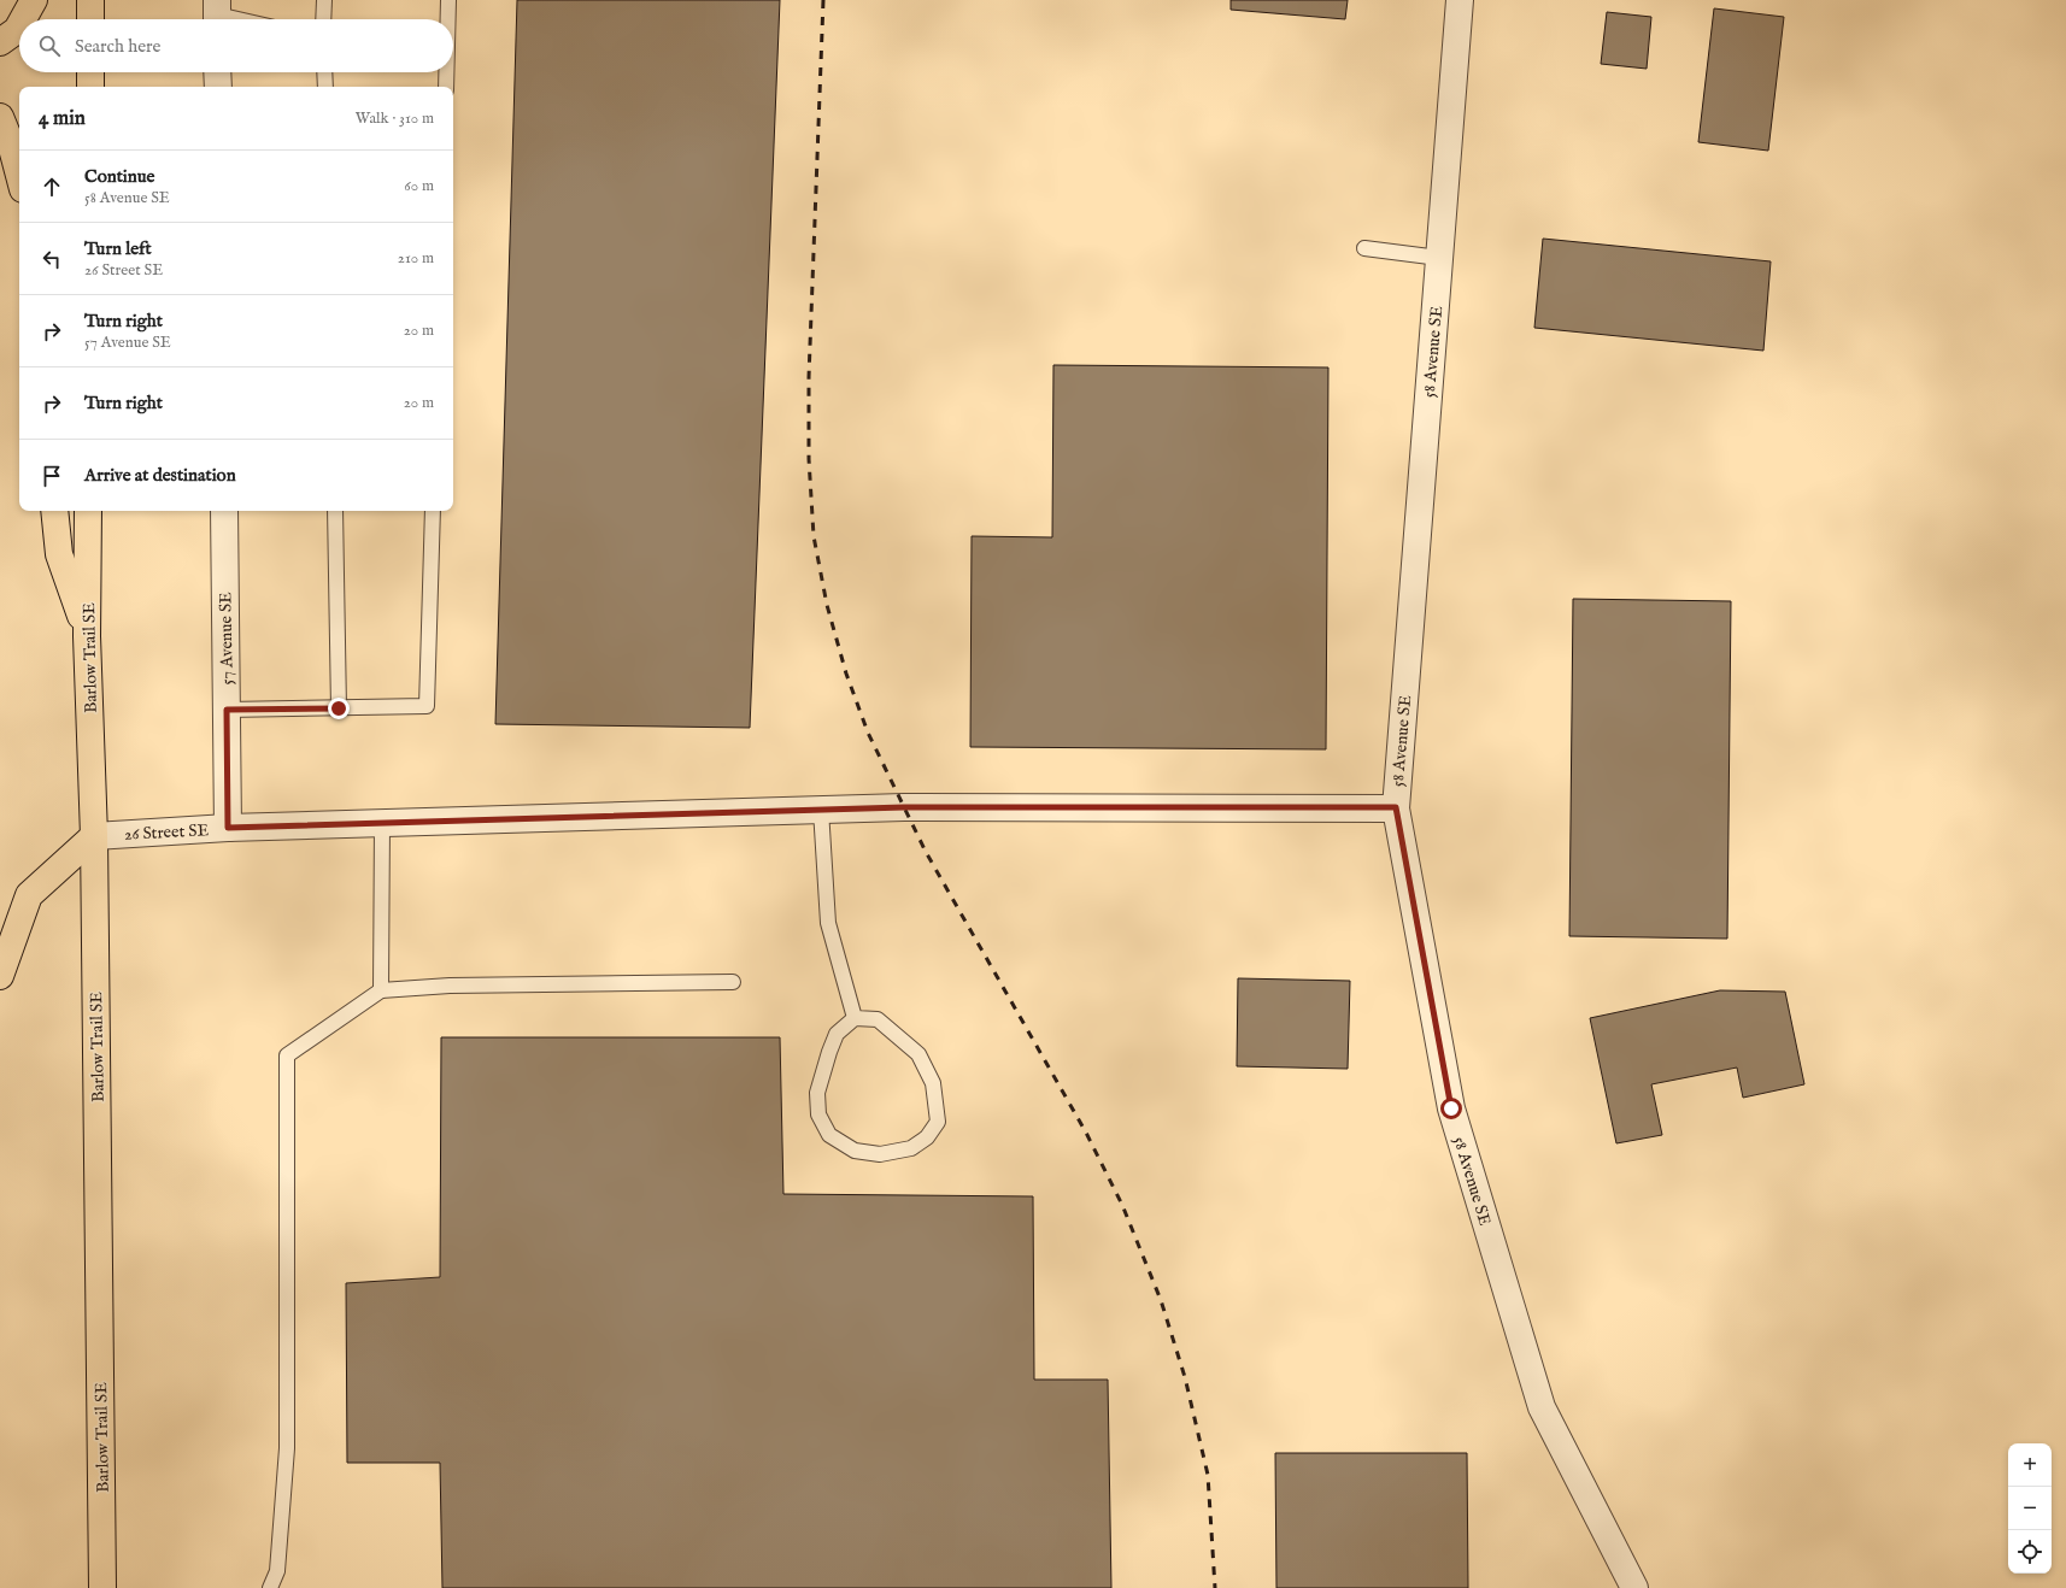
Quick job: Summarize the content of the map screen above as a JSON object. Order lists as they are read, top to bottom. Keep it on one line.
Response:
{"streets":{"main road":["Barlow Trail SE"],"street":["58 Avenue SE","57 Avenue SE","26 Street SE"]},"crossings":[["58 Avenue SE","26 Street SE"],["57 Avenue SE","26 Street SE"],["Barlow Trail SE","26 Street SE"]],"page":{"search":"Search here","heading":["4 min","Walk · 310 m"],"list":[["Continue","58 Avenue SE","60 m"],["Turn left","26 Street SE","210 m"],["Turn right","57 Avenue SE","20 m"],["Turn right","20 m"],"Arrive at destination"],"map_buttons":["+","−"]}}
